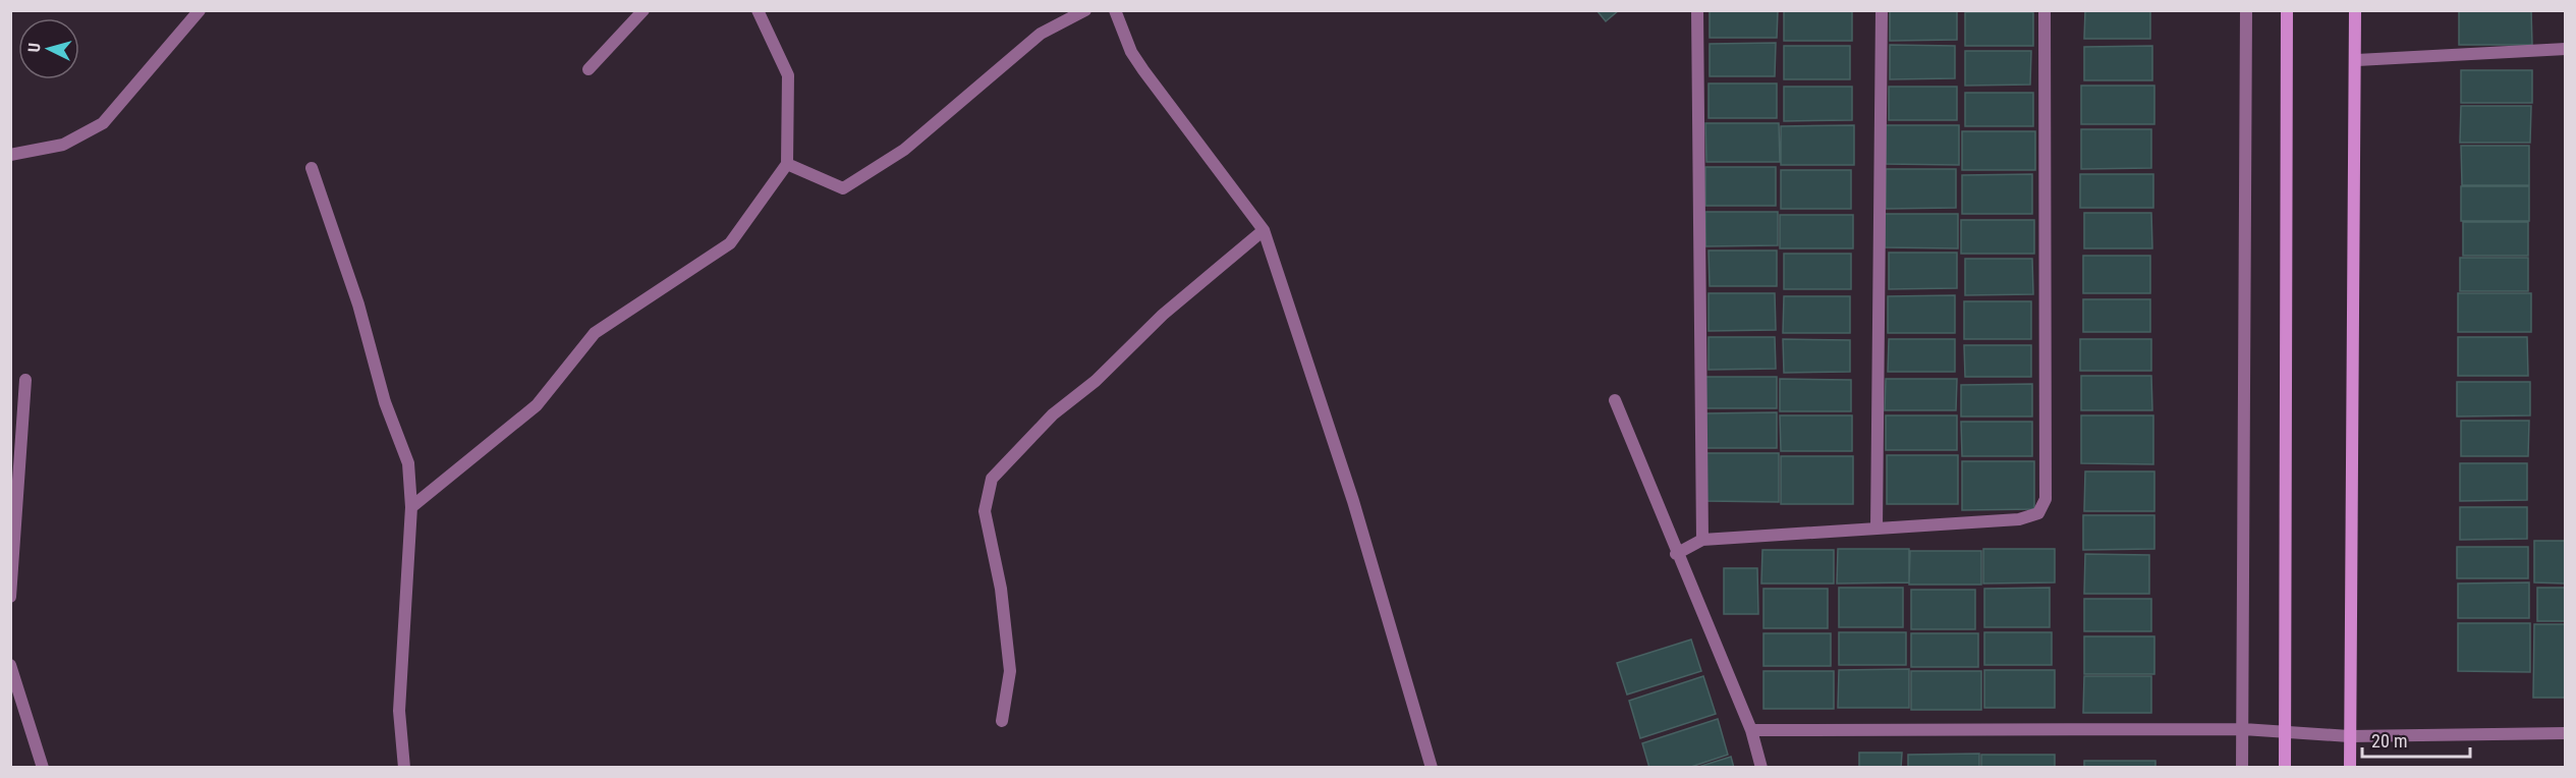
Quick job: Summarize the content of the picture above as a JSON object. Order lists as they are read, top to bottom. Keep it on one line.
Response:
{"scale_bar":"20 m","north":"left"}
